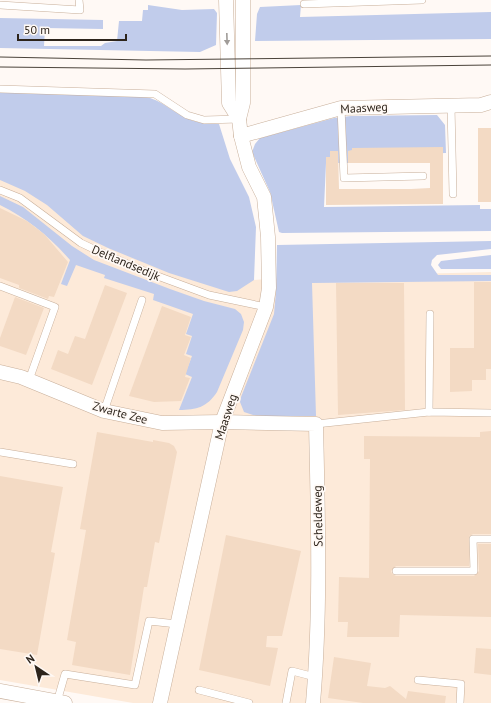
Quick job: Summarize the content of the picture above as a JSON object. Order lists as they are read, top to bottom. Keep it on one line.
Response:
{"streets":{"street":["Maasweg","Zwarte Zee","Scheldeweg"],"lane":["Delflandsedijk"]},"crossings":[["Maasweg","Delflandsedijk"],["Maasweg","Zwarte Zee"]],"scale_bar":"50 m","north":"top left"}
